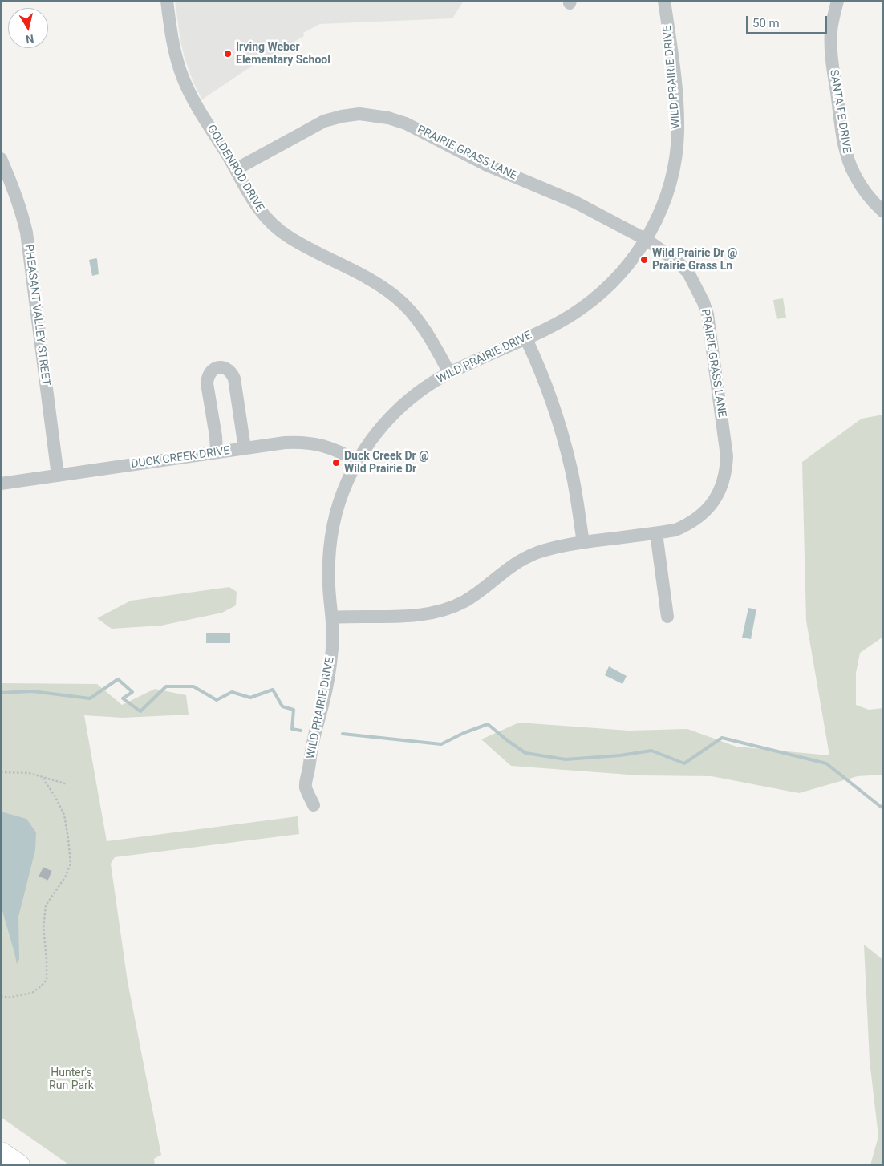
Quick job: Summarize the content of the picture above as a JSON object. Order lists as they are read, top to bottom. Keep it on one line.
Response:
{"streets":{"street":["WILD PRAIRIE DRIVE","SANTA FE DRIVE","PRAIRIE GRASS LANE","GOLDENROD DRIVE","PHEASANT VALLEY STREET","DUCK CREEK DRIVE"]},"crossings":[["WILD PRAIRIE DRIVE","PRAIRIE GRASS LANE"],["WILD PRAIRIE DRIVE","GOLDENROD DRIVE"],["WILD PRAIRIE DRIVE","DUCK CREEK DRIVE"],["PRAIRIE GRASS LANE","GOLDENROD DRIVE"],["PHEASANT VALLEY STREET","DUCK CREEK DRIVE"]],"parks":["Hunter's Run Park"],"places":["Irving Weber Elementary School","Wild Prairie Dr @ Prairie Grass Ln","Duck Creek Dr @ Wild Prairie Dr"],"scale_bar":"50 m","north":"bottom"}
